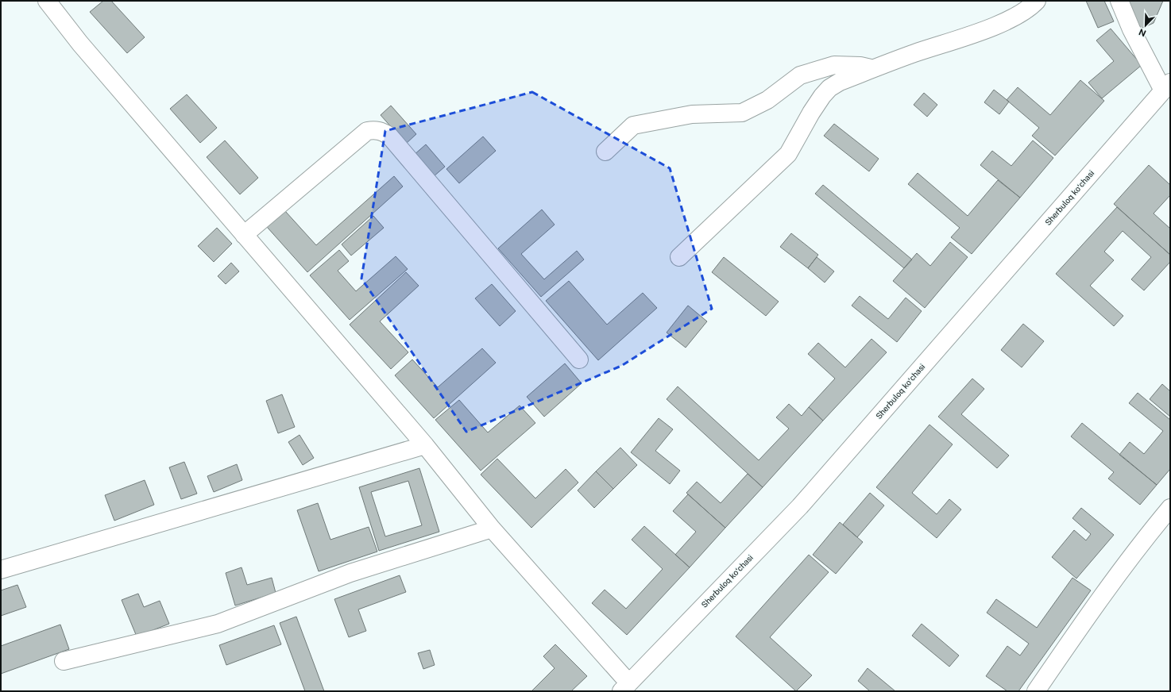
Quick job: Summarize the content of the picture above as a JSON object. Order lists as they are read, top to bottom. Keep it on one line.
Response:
{"streets":{"street":["Sherbuloq koʻchasi"]},"north":"bottom left"}
